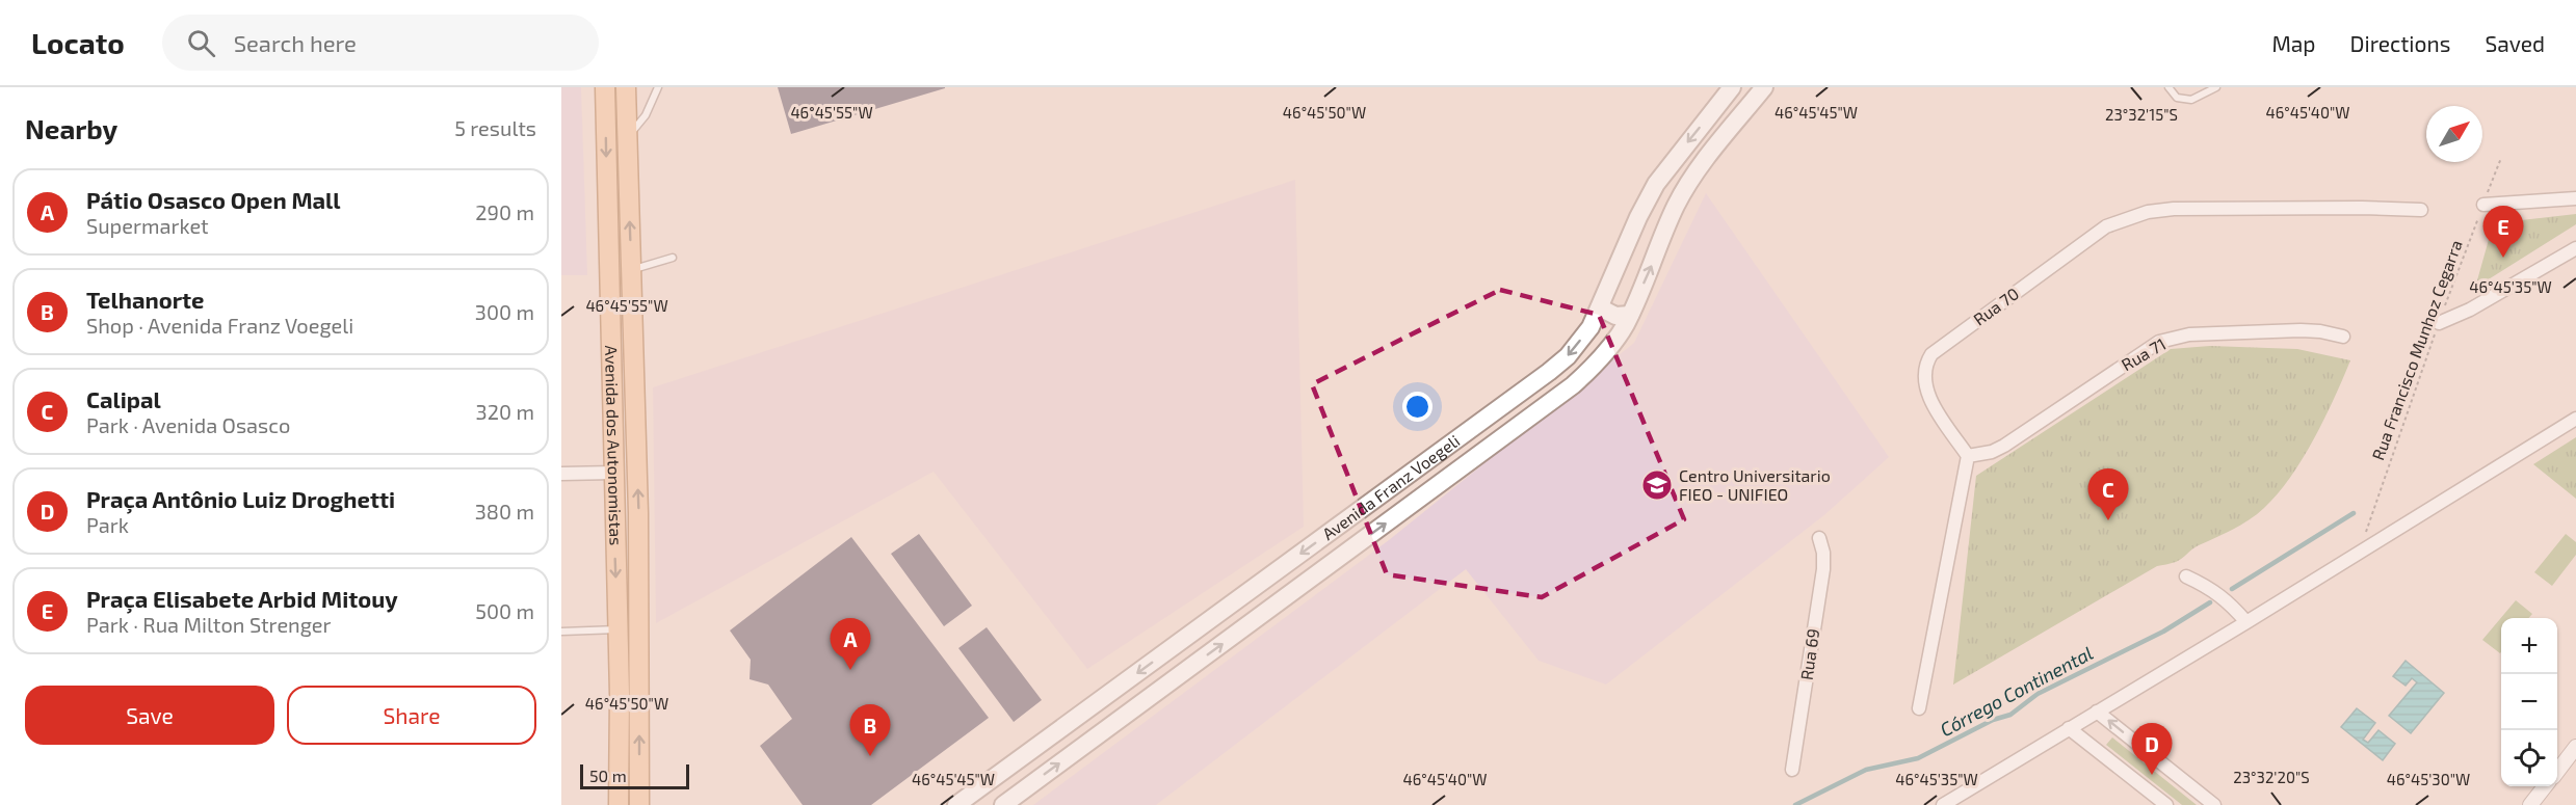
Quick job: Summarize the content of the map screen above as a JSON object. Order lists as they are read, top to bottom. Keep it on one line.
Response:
{"streets":{"main road":["Avenida dos Autonomistas","Avenida Franz Voegeli"],"street":["Rua 70","Rua 71","Rua 69"],"path":["Rua Francisco Munhoz Cegarra"]},"crossings":[["Rua 70","Rua 71"]],"water":["Córrego Continental"],"places":{"school or university":["Centro Universitario FIEO - UNIFIEO"]},"scale_bar":"50 m","north":"top right","page":{"header":"Locato","search":"Search here","nav":["Map","Directions","Saved"],"heading":["Nearby","5 results"],"list":[{"mark":"A","name":"Pátio Osasco Open Mall","note":"Supermarket","value":"290 m"},{"mark":"B","name":"Telhanorte","note":"Shop · Avenida Franz Voegeli","value":"300 m"},{"mark":"C","name":"Calipal","note":"Park · Avenida Osasco","value":"320 m"},{"mark":"D","name":"Praça Antônio Luiz Droghetti","note":"Park","value":"380 m"},{"mark":"E","name":"Praça Elisabete Arbid Mitouy","note":"Park · Rua Milton Strenger","value":"500 m"}],"pins":["E","C","A","B","D"],"map_buttons":["+","−"],"buttons":["Save","Share"],"scale":"50 m"},"coordinates":["46°45'45\"W","46°45'40\"W","46°45'55\"W","46°45'50\"W","23°32'15\"S","46°45'35\"W","23°32'20\"S","46°45'30\"W"]}
